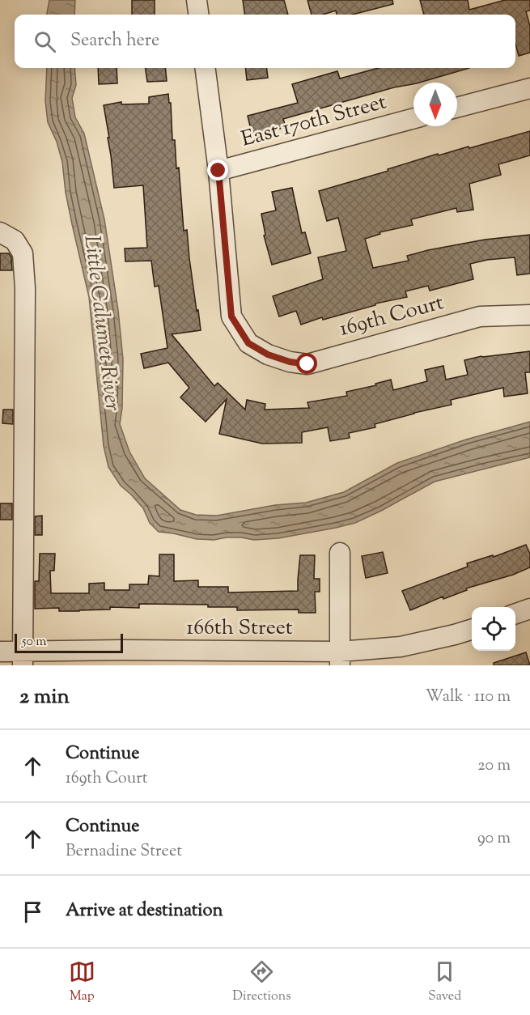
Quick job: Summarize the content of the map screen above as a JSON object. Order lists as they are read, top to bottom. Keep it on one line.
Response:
{"streets":{"street":["East 170th Street","169th Court","166th Street"]},"crossings":[["East 170th Street","169th Court"]],"water":["Little Calumet River"],"scale_bar":"50 m","north":"bottom","page":{"search":"Search here","scale":"50 m","heading":["2 min","Walk · 110 m"],"list":[["Continue","169th Court","20 m"],["Continue","Bernadine Street","90 m"],"Arrive at destination"],"nav":["Map","Directions","Saved"]}}
